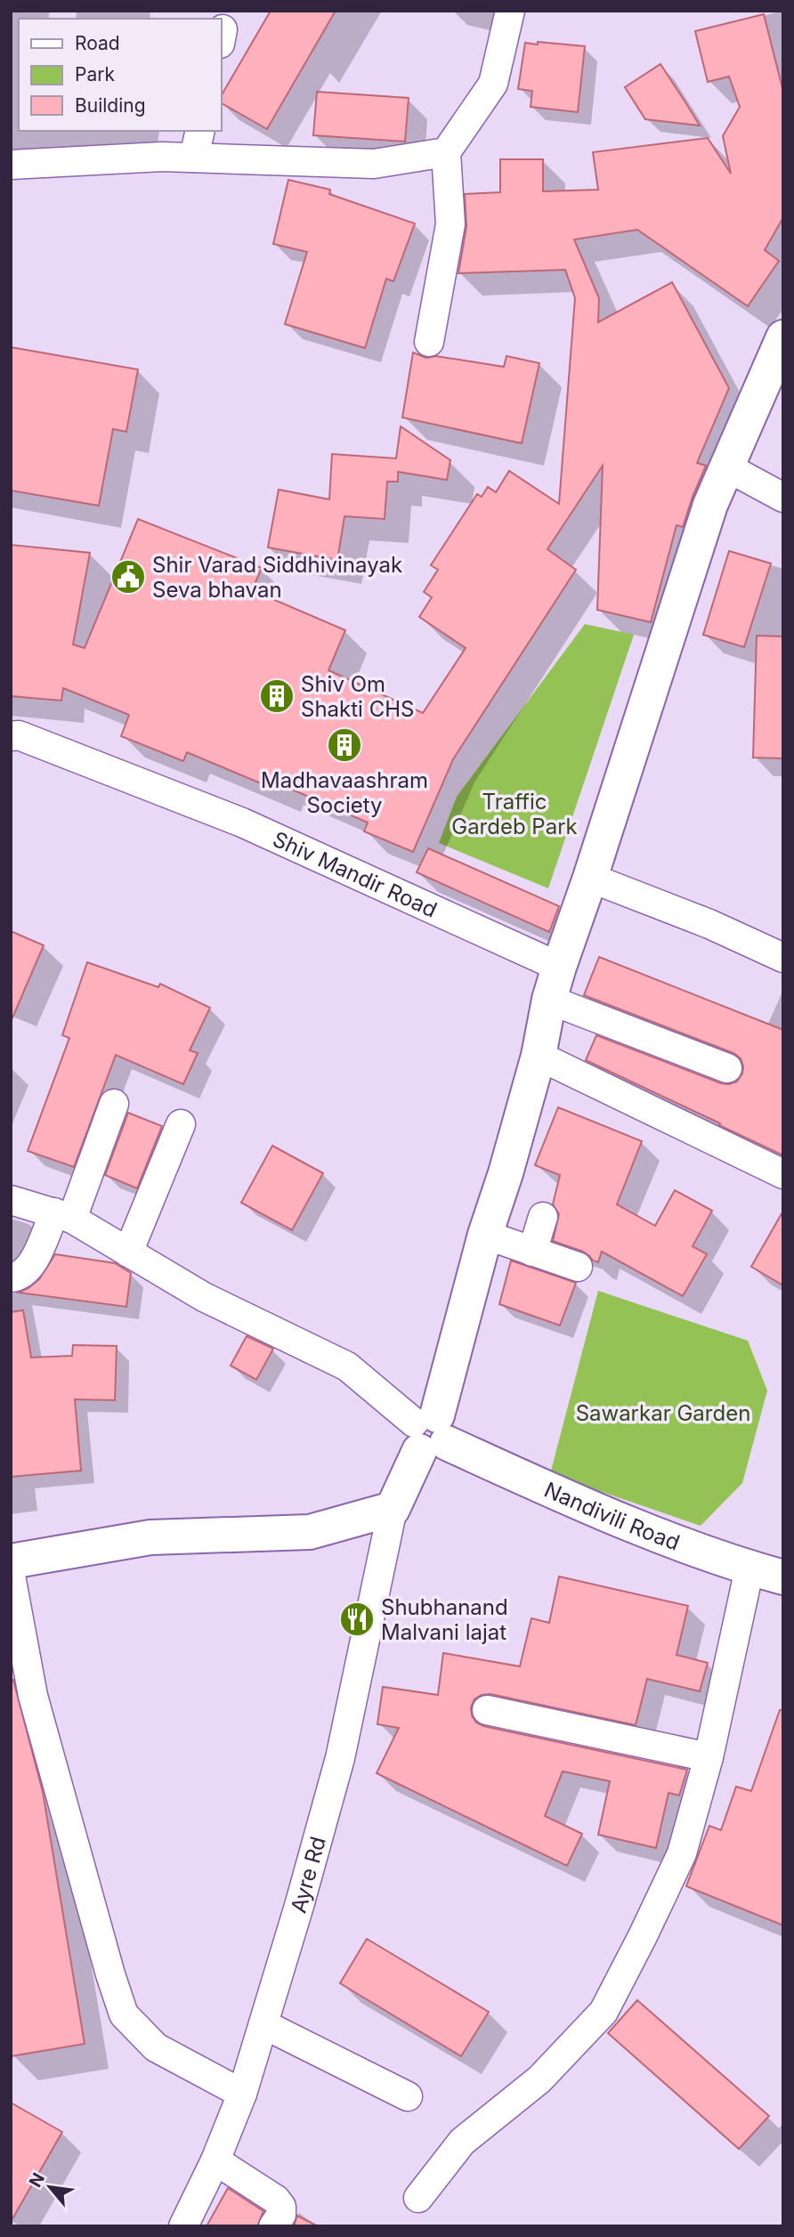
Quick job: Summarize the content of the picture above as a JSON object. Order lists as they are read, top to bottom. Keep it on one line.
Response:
{"streets":{"street":["Shiv Mandir Road","Nandivili Road","Ayre Rd"]},"parks":["Traffic Gardeb Park","Sawarkar Garden"],"places":{"public building":["Shir Varad Siddhivinayak Seva bhavan"],"building":["Shiv Om Shakti CHS","Madhavaashram Society"],"restaurant":["Shubhanand Malvani lajat"]},"legend":["Road","Park","Building"],"north":"top left"}
